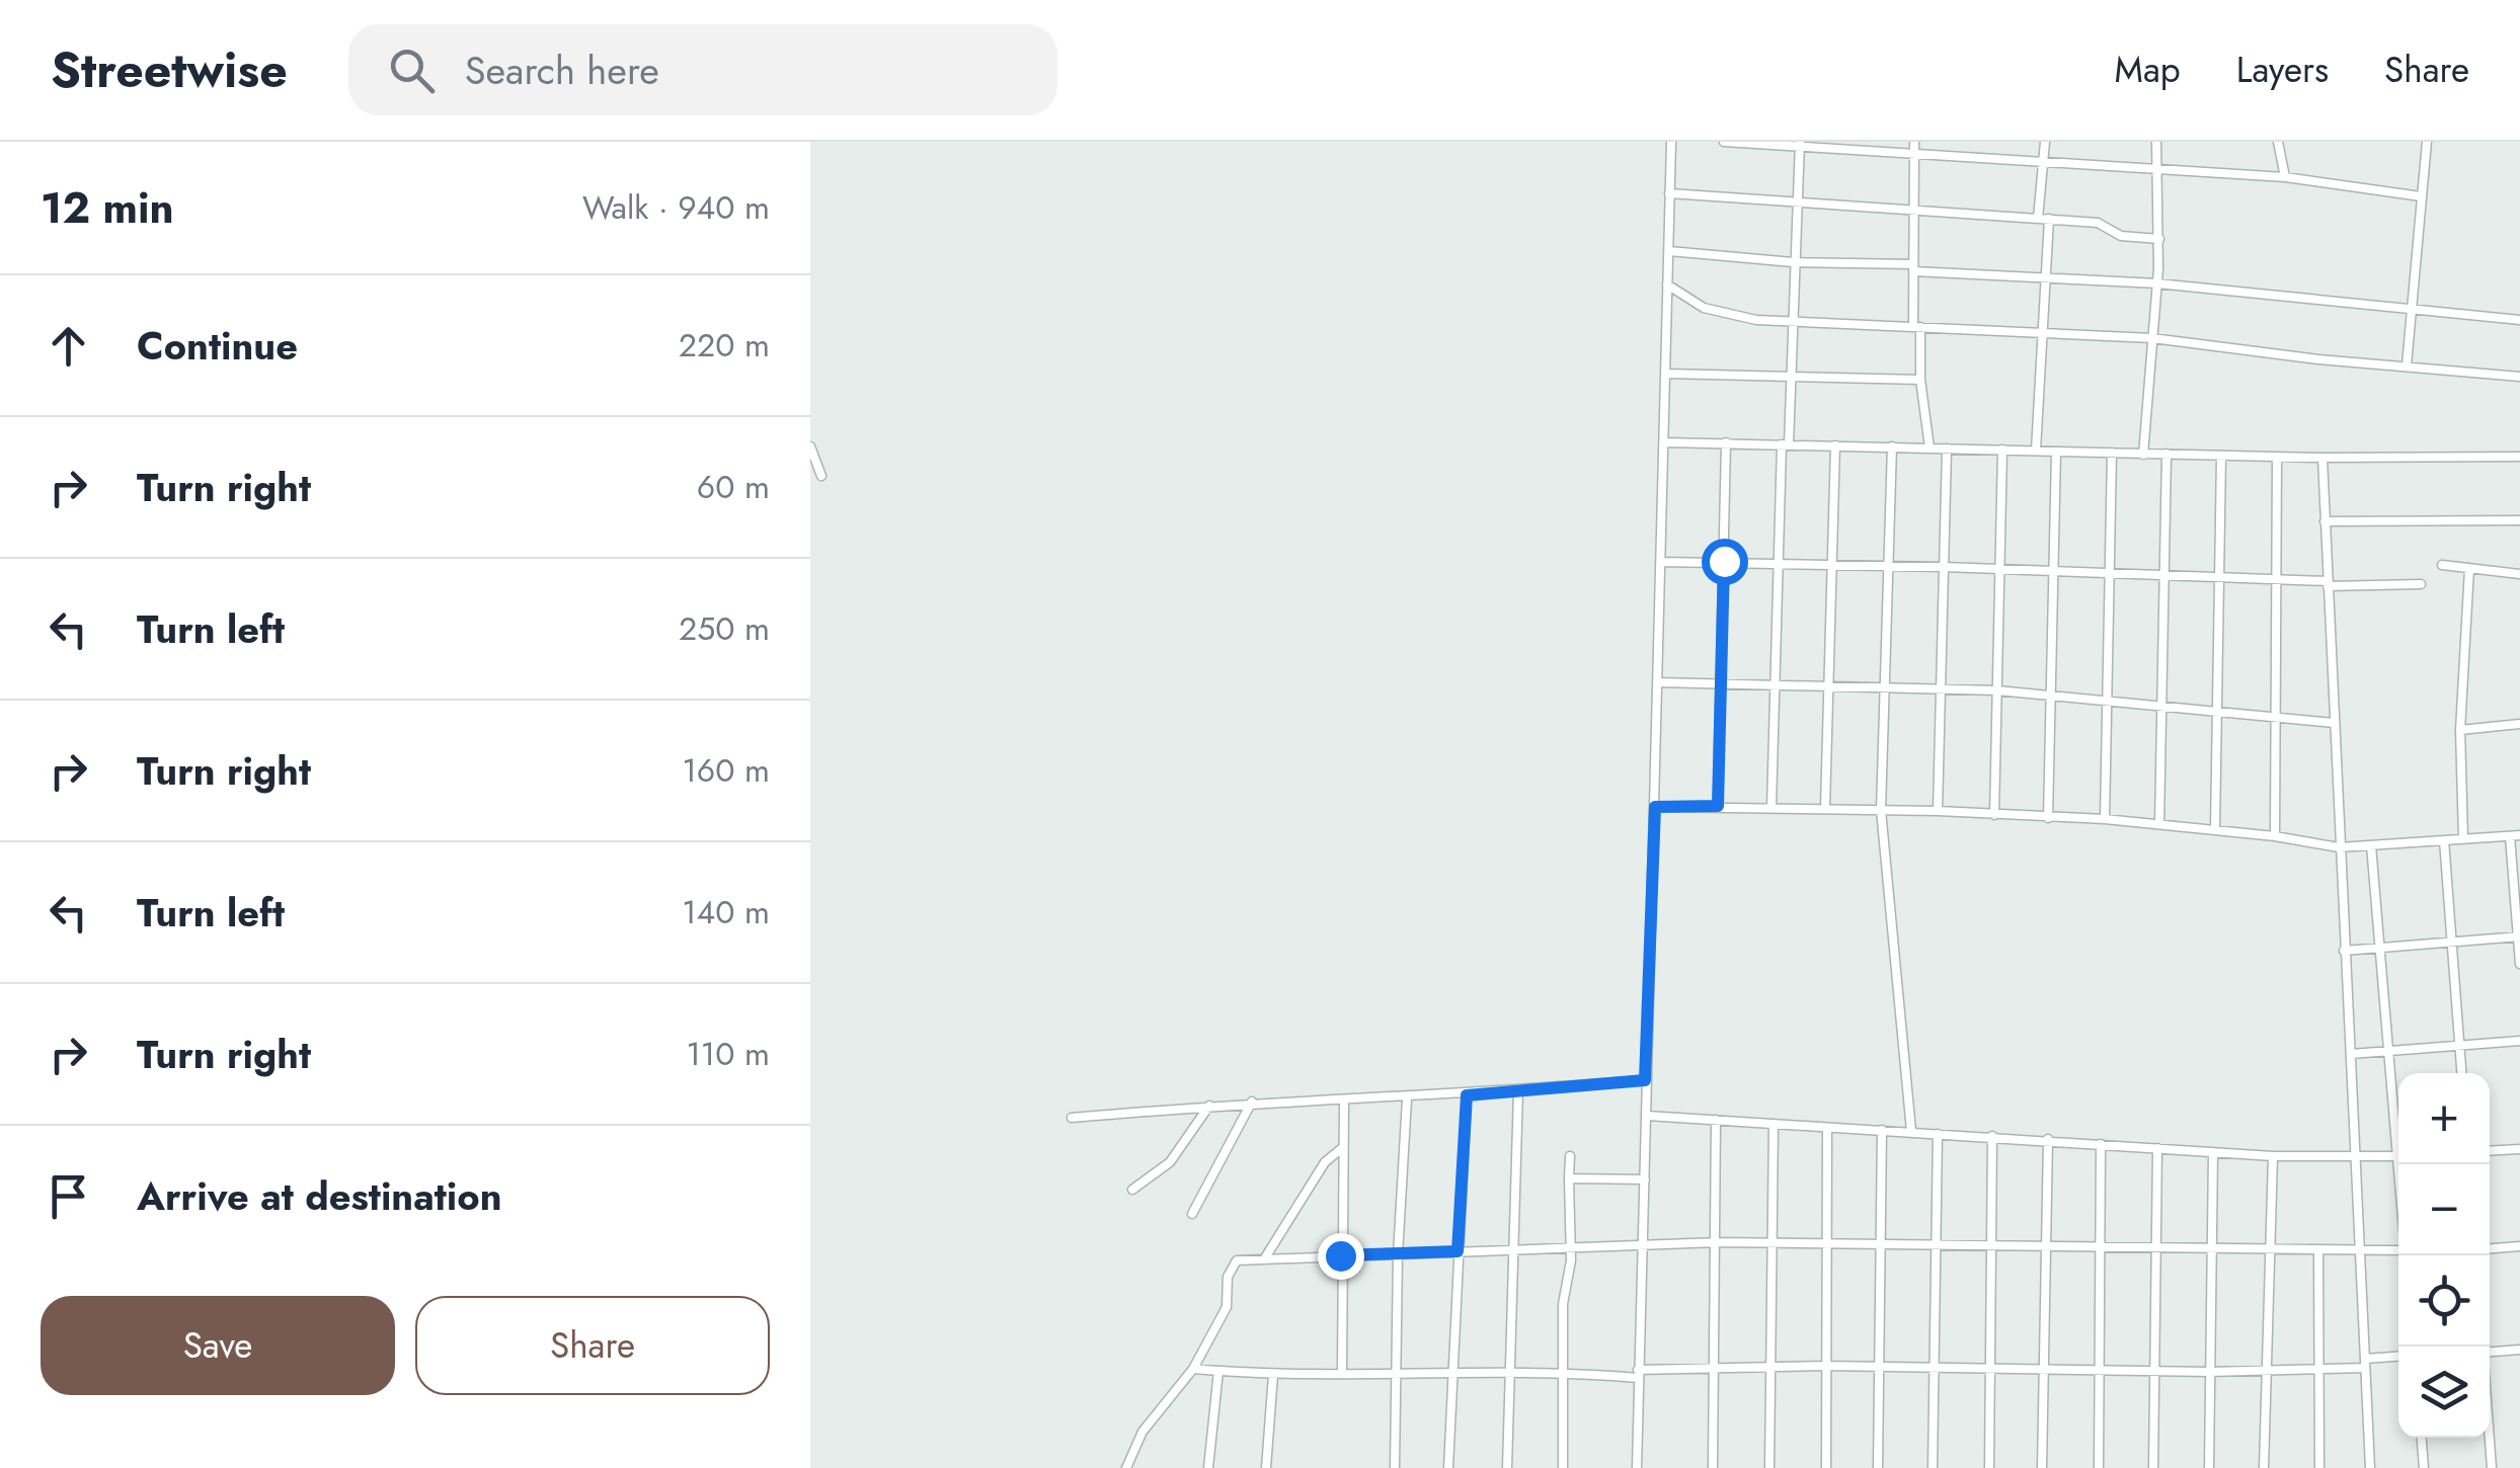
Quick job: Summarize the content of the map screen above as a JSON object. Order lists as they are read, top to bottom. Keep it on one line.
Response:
{"page":{"header":"Streetwise","search":"Search here","nav":["Map","Layers","Share"],"heading":["12 min","Walk · 940 m"],"list":[["Continue","220 m"],["Turn right","60 m"],["Turn left","250 m"],["Turn right","160 m"],["Turn left","140 m"],["Turn right","110 m"],"Arrive at destination"],"map_buttons":["+","−"],"buttons":["Save","Share"]}}
